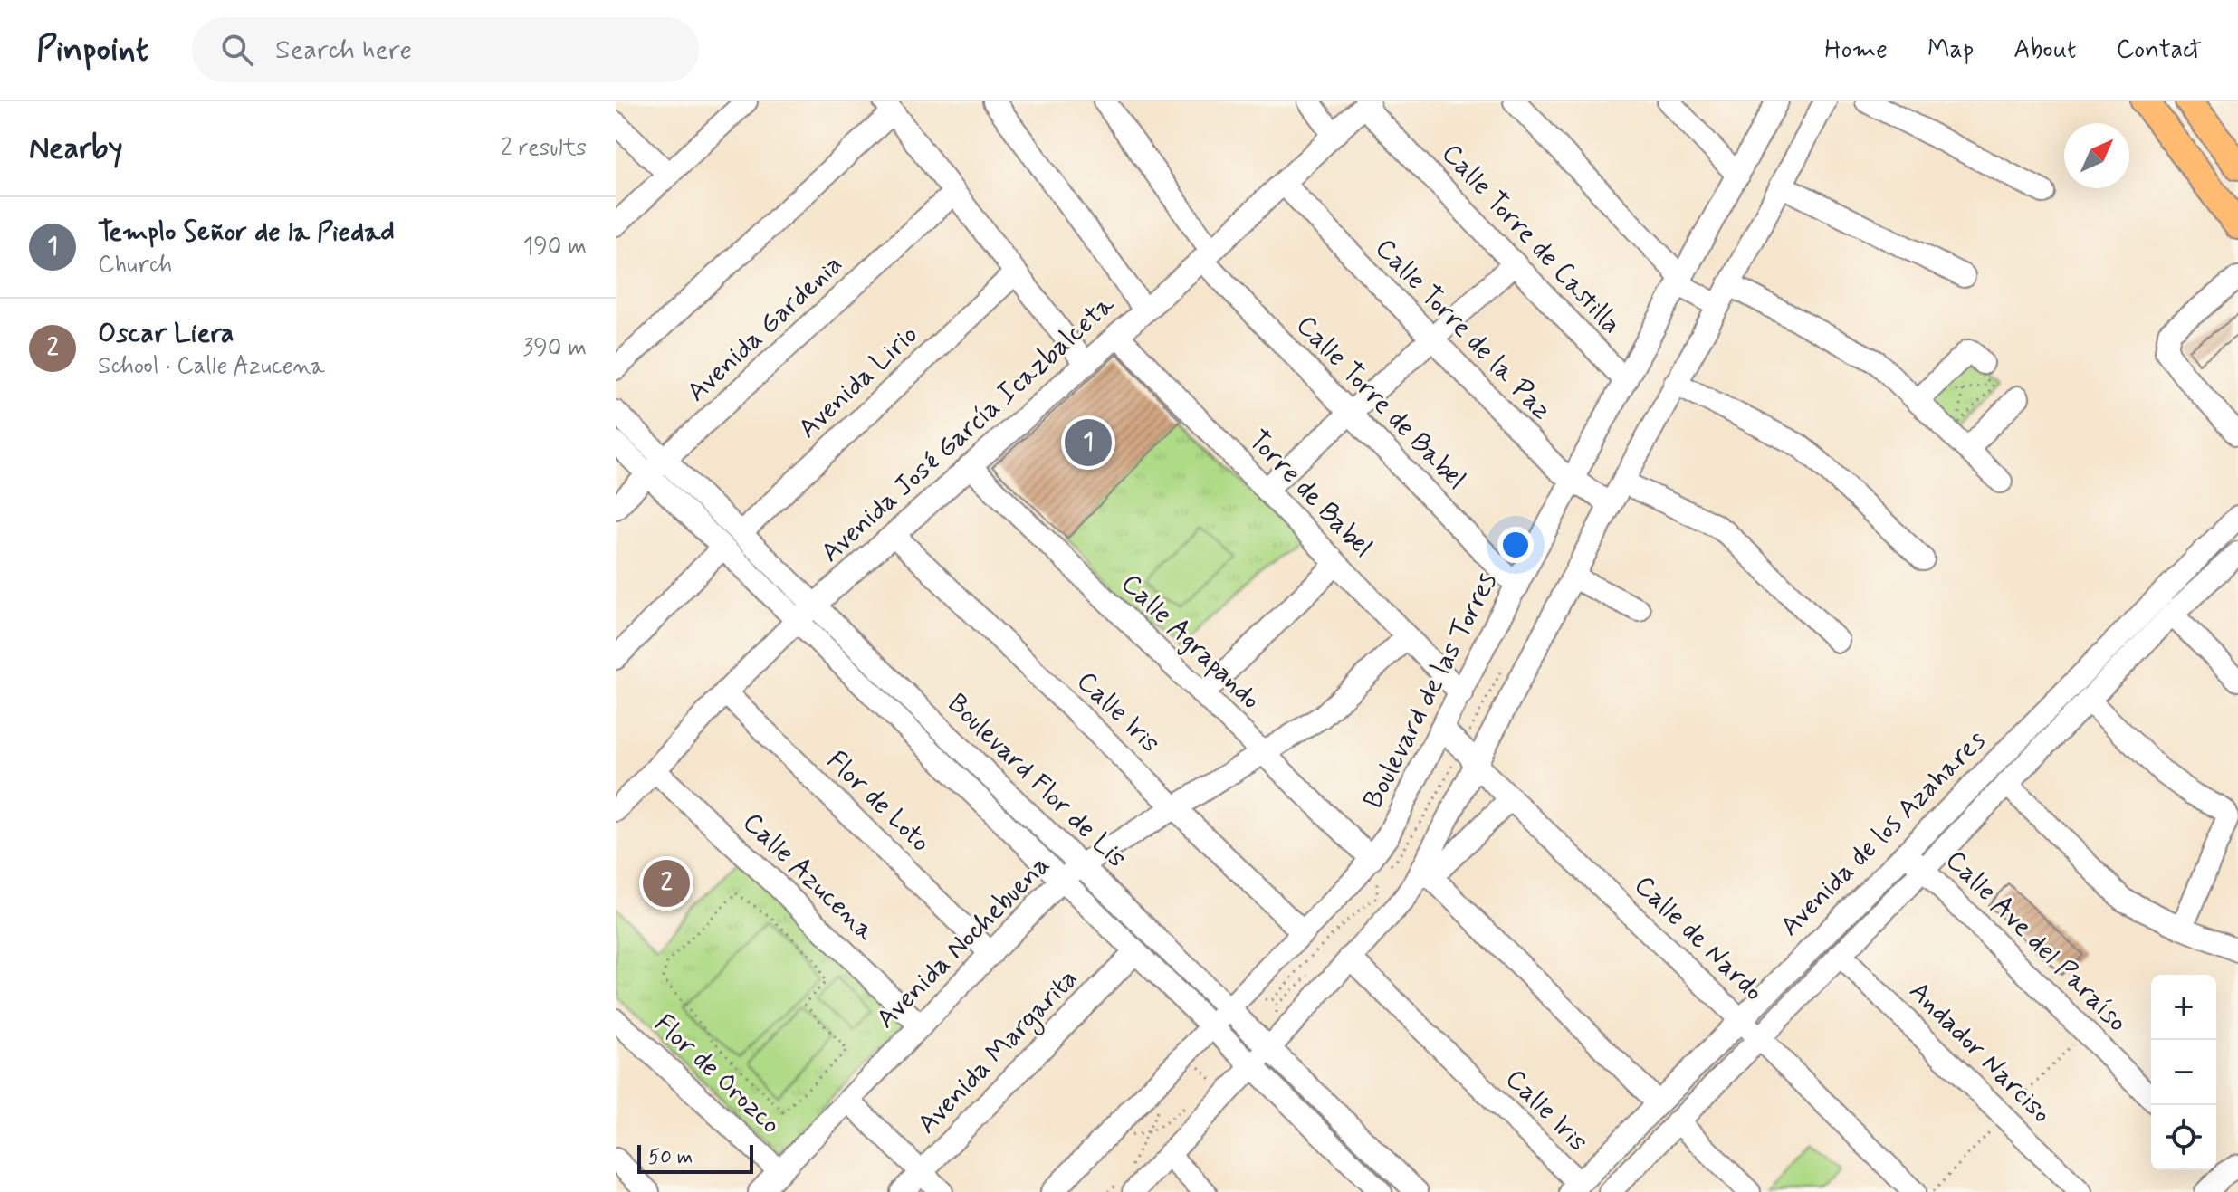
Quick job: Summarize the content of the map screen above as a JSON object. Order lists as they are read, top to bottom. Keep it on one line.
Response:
{"streets":{"street":["Calle Torre de Castilla","Avenida Gardenia","Calle Torre de la Paz","Avenida Lirio","Calle Torre de Babel","Avenida José García Icazbalceta","Torre de Babel","Calle Agrapando","Boulevard de las Torres","Calle Iris","Boulevard Flor de Lis","Flor de Loto","Avenida de los Azahares","Calle Azucena","Calle de Nardo","Calle Ave del Paraíso","Avenida Nochebuena","Avenida Margarita","Andador Narciso","Flor de Orozco"]},"crossings":[["Calle Torre de Castilla","Avenida José García Icazbalceta"],["Calle Torre de Castilla","Boulevard de las Torres"],["Avenida Gardenia","Boulevard Flor de Lis"],["Calle Torre de la Paz","Avenida José García Icazbalceta"],["Calle Torre de la Paz","Boulevard de las Torres"],["Avenida Lirio","Boulevard Flor de Lis"],["Calle Torre de Babel","Avenida José García Icazbalceta"],["Calle Torre de Babel","Boulevard de las Torres"],["Avenida José García Icazbalceta","Torre de Babel"],["Avenida José García Icazbalceta","Calle Agrapando"],["Avenida José García Icazbalceta","Calle Iris"],["Avenida José García Icazbalceta","Boulevard Flor de Lis"],["Avenida José García Icazbalceta","Flor de Loto"],["Avenida José García Icazbalceta","Calle Azucena"],["Torre de Babel","Boulevard de las Torres"],["Torre de Babel","Avenida Nochebuena"],["Calle Agrapando","Boulevard de las Torres"],["Calle Agrapando","Avenida Nochebuena"],["Boulevard de las Torres","Calle Iris"],["Boulevard de las Torres","Boulevard Flor de Lis"],["Boulevard de las Torres","Calle de Nardo"],["Calle Iris","Avenida de los Azahares"],["Calle Iris","Avenida Nochebuena"],["Boulevard Flor de Lis","Avenida Nochebuena"],["Boulevard Flor de Lis","Avenida Margarita"],["Flor de Loto","Avenida Nochebuena"],["Avenida de los Azahares","Calle de Nardo"],["Avenida de los Azahares","Calle Ave del Paraíso"],["Avenida de los Azahares","Andador Narciso"],["Calle Azucena","Avenida Nochebuena"],["Avenida Nochebuena","Flor de Orozco"]],"scale_bar":"50 m","north":"top right","page":{"header":"Pinpoint","search":"Search here","nav":["Home","Map","About","Contact"],"heading":["Nearby","2 results"],"list":[{"mark":"1","name":"Templo Señor de la Piedad","note":"Church","value":"190 m"},{"mark":"2","name":"Oscar Liera","note":"School · Calle Azucena","value":"390 m"}],"pins":["1","2"],"map_buttons":["+","−"],"scale":"50 m"}}
